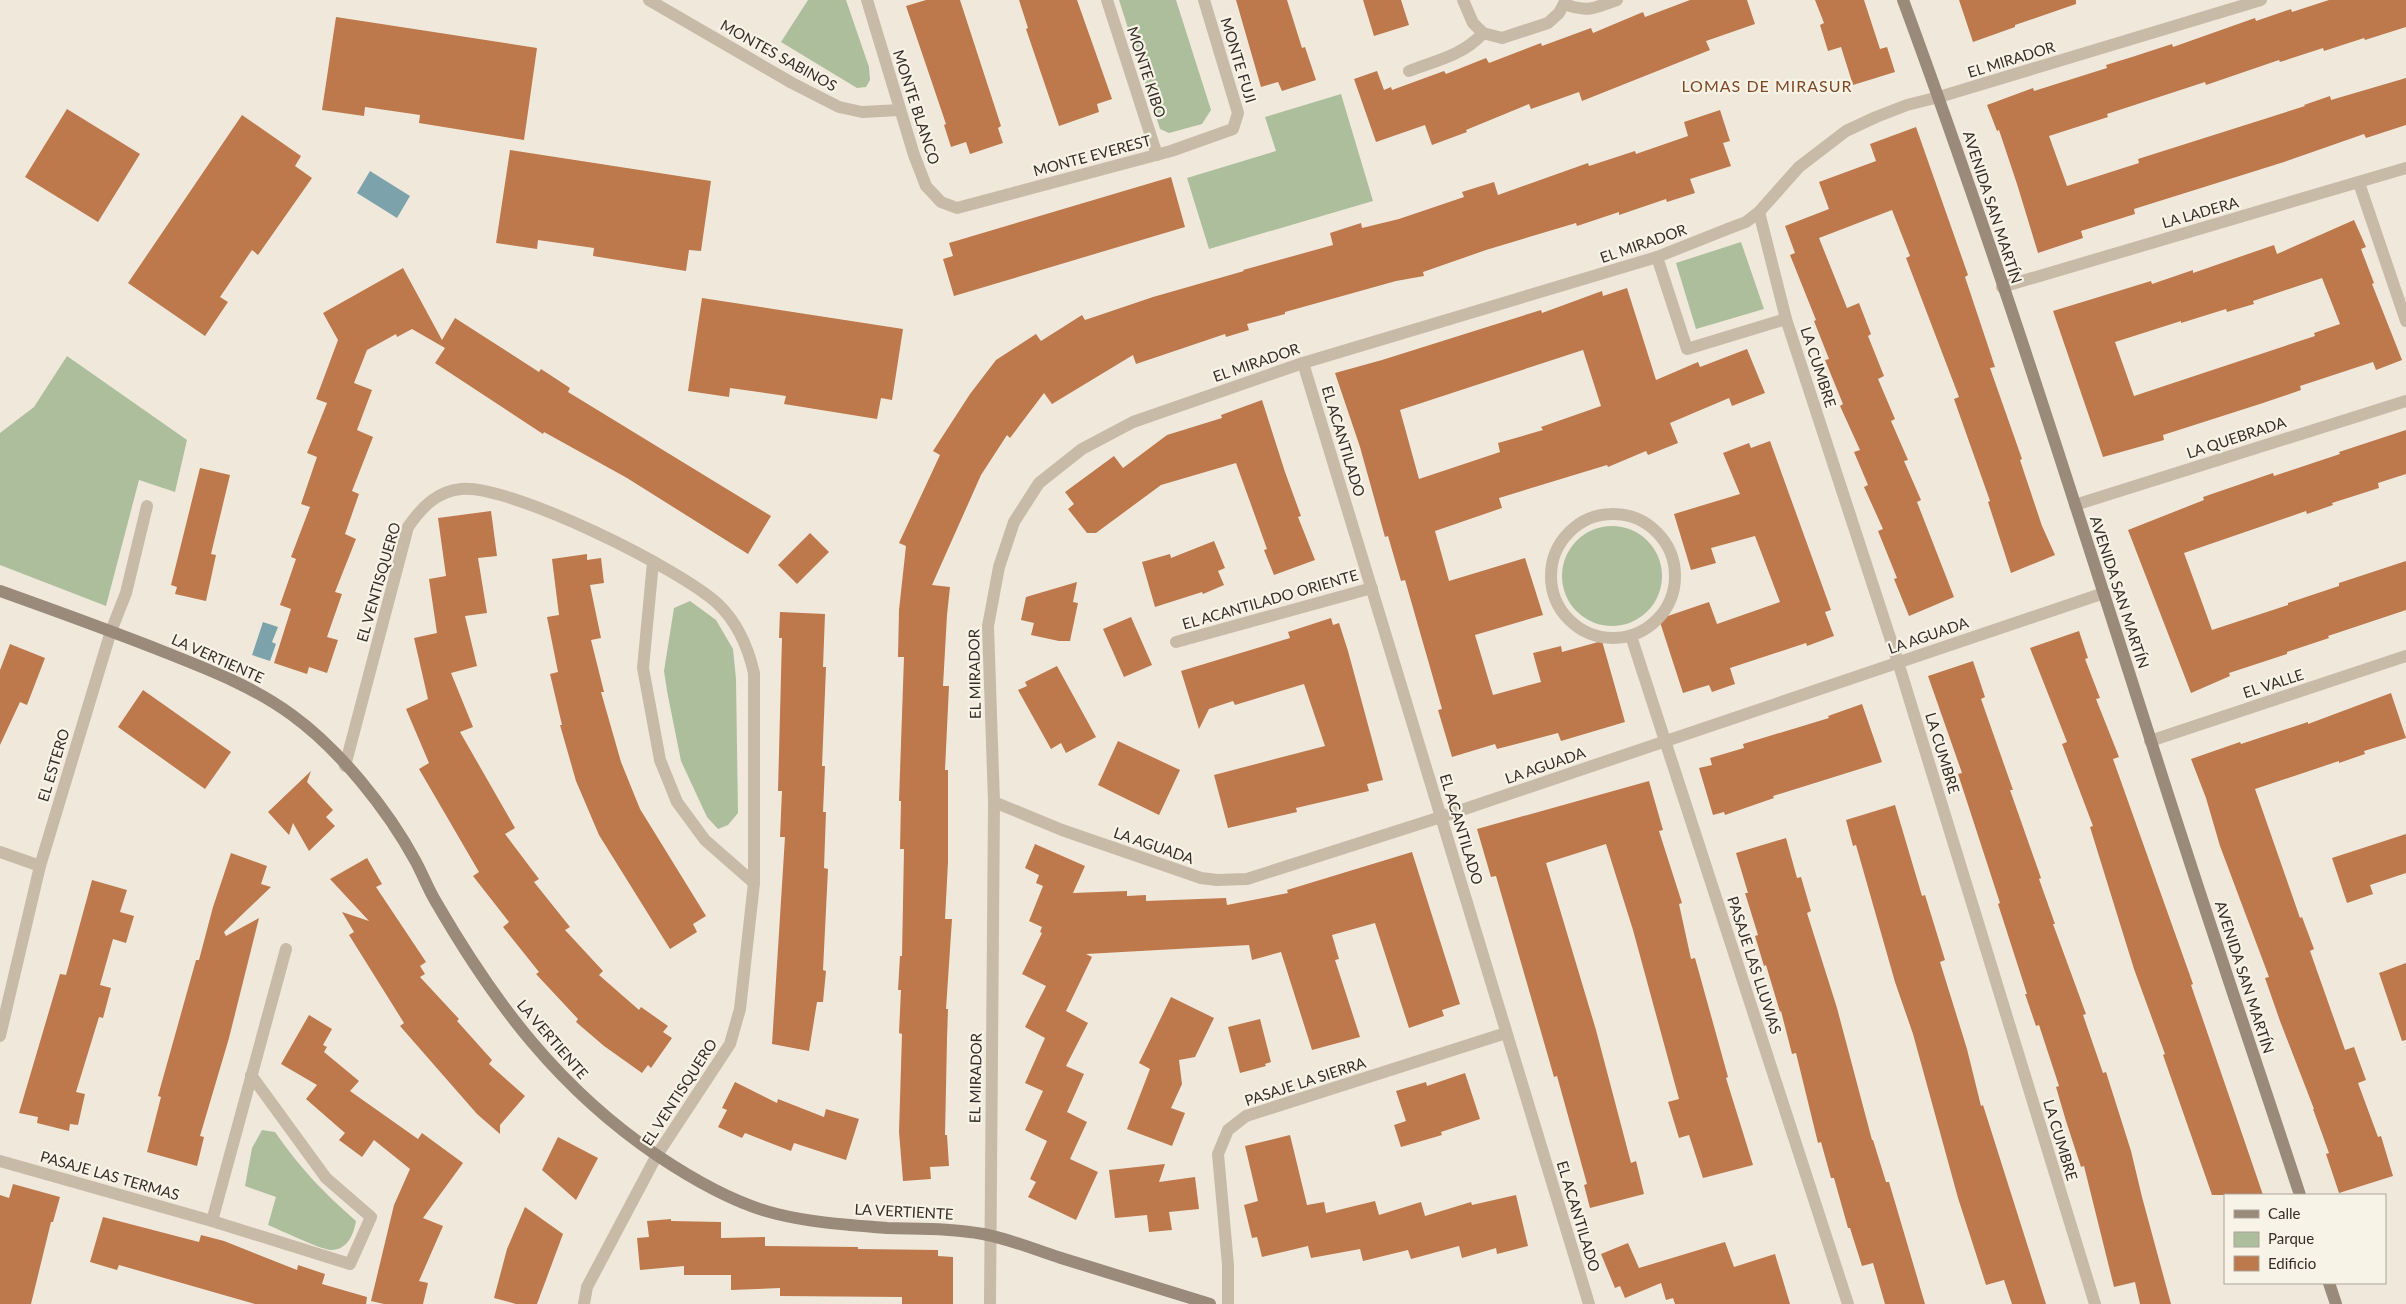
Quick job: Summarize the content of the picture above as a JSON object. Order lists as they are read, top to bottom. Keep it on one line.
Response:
{"streets":{"street":["MONTES SABINOS","EL MIRADOR","MONTE FUJI","MONTE KIBO","MONTE BLANCO","MONTE EVEREST","AVENIDA SAN MARTÍN","LA LADERA","LA CUMBRE","LA QUEBRADA","EL ACANTILADO","EL VENTISQUERO","EL ACANTILADO ORIENTE","LA AGUADA","LA VERTIENTE","EL VALLE","EL ESTERO","PASAJE LAS LLUVIAS","PASAJE LA SIERRA","PASAJE LAS TERMAS"]},"crossings":[["MONTES SABINOS","MONTE BLANCO"],["EL MIRADOR","AVENIDA SAN MARTÍN"],["EL MIRADOR","LA CUMBRE"],["EL MIRADOR","EL ACANTILADO"],["EL MIRADOR","LA AGUADA"],["EL MIRADOR","LA VERTIENTE"],["MONTE FUJI","MONTE EVEREST"],["MONTE KIBO","MONTE EVEREST"],["MONTE BLANCO","MONTE EVEREST"],["AVENIDA SAN MARTÍN","LA LADERA"],["AVENIDA SAN MARTÍN","LA QUEBRADA"],["AVENIDA SAN MARTÍN","LA AGUADA"],["AVENIDA SAN MARTÍN","EL VALLE"],["LA CUMBRE","LA AGUADA"],["EL ACANTILADO","EL ACANTILADO ORIENTE"],["EL ACANTILADO","LA AGUADA"],["EL ACANTILADO","PASAJE LA SIERRA"],["EL VENTISQUERO","LA VERTIENTE"],["LA AGUADA","PASAJE LAS LLUVIAS"],["LA VERTIENTE","EL ESTERO"]],"districts":["LOMAS DE MIRASUR"],"legend":["Calle","Parque","Edificio"]}
